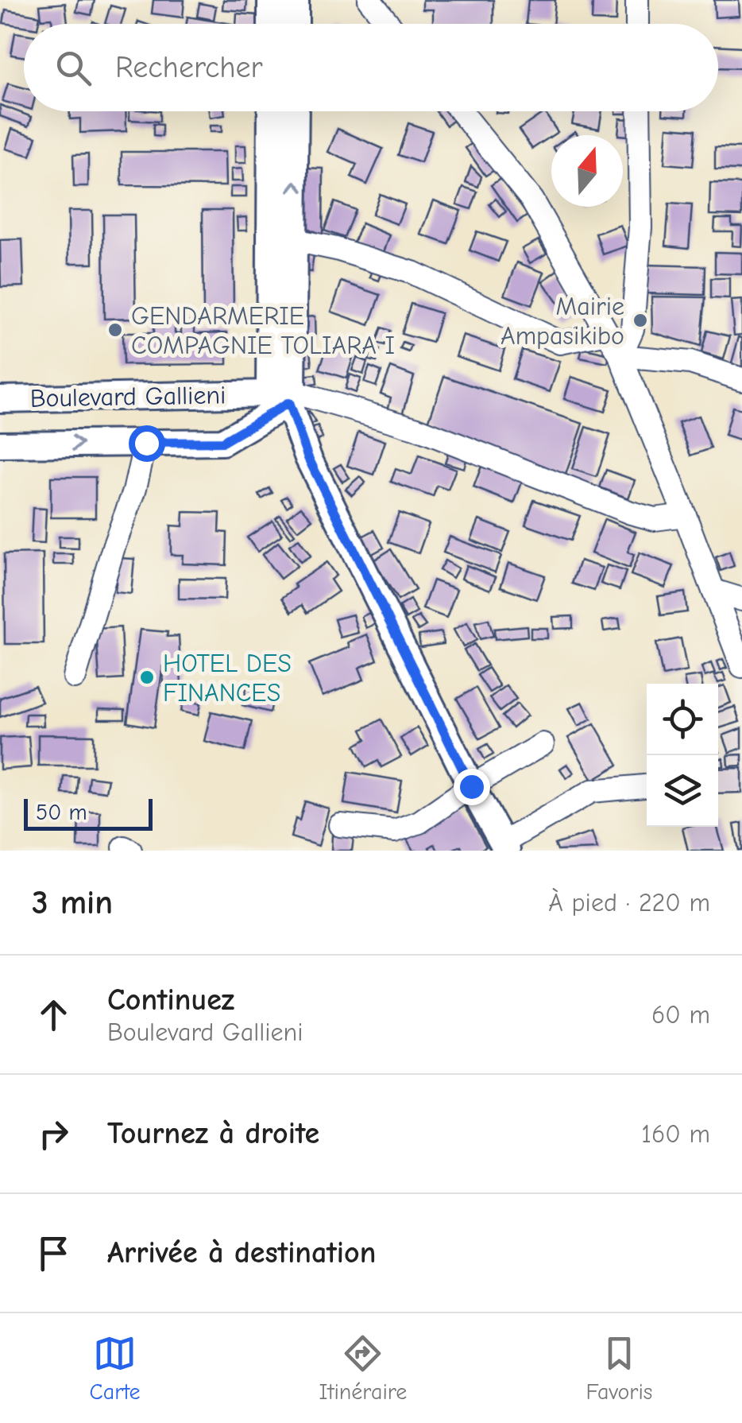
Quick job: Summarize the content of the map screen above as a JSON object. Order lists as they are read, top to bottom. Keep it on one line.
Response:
{"streets":{"main road":["Boulevard Gallieni"]},"places":["Mairie Ampasikibo","GENDARMERIE COMPAGNIE TOLIARA I","HOTEL DES FINANCES"],"scale_bar":"50 m","north":"top","page":{"search":"Rechercher","scale":"50 m","heading":["3 min","À pied · 220 m"],"list":[["Continuez","Boulevard Gallieni","60 m"],["Tournez à droite","160 m"],"Arrivée à destination"],"nav":["Carte","Itinéraire","Favoris"]}}
